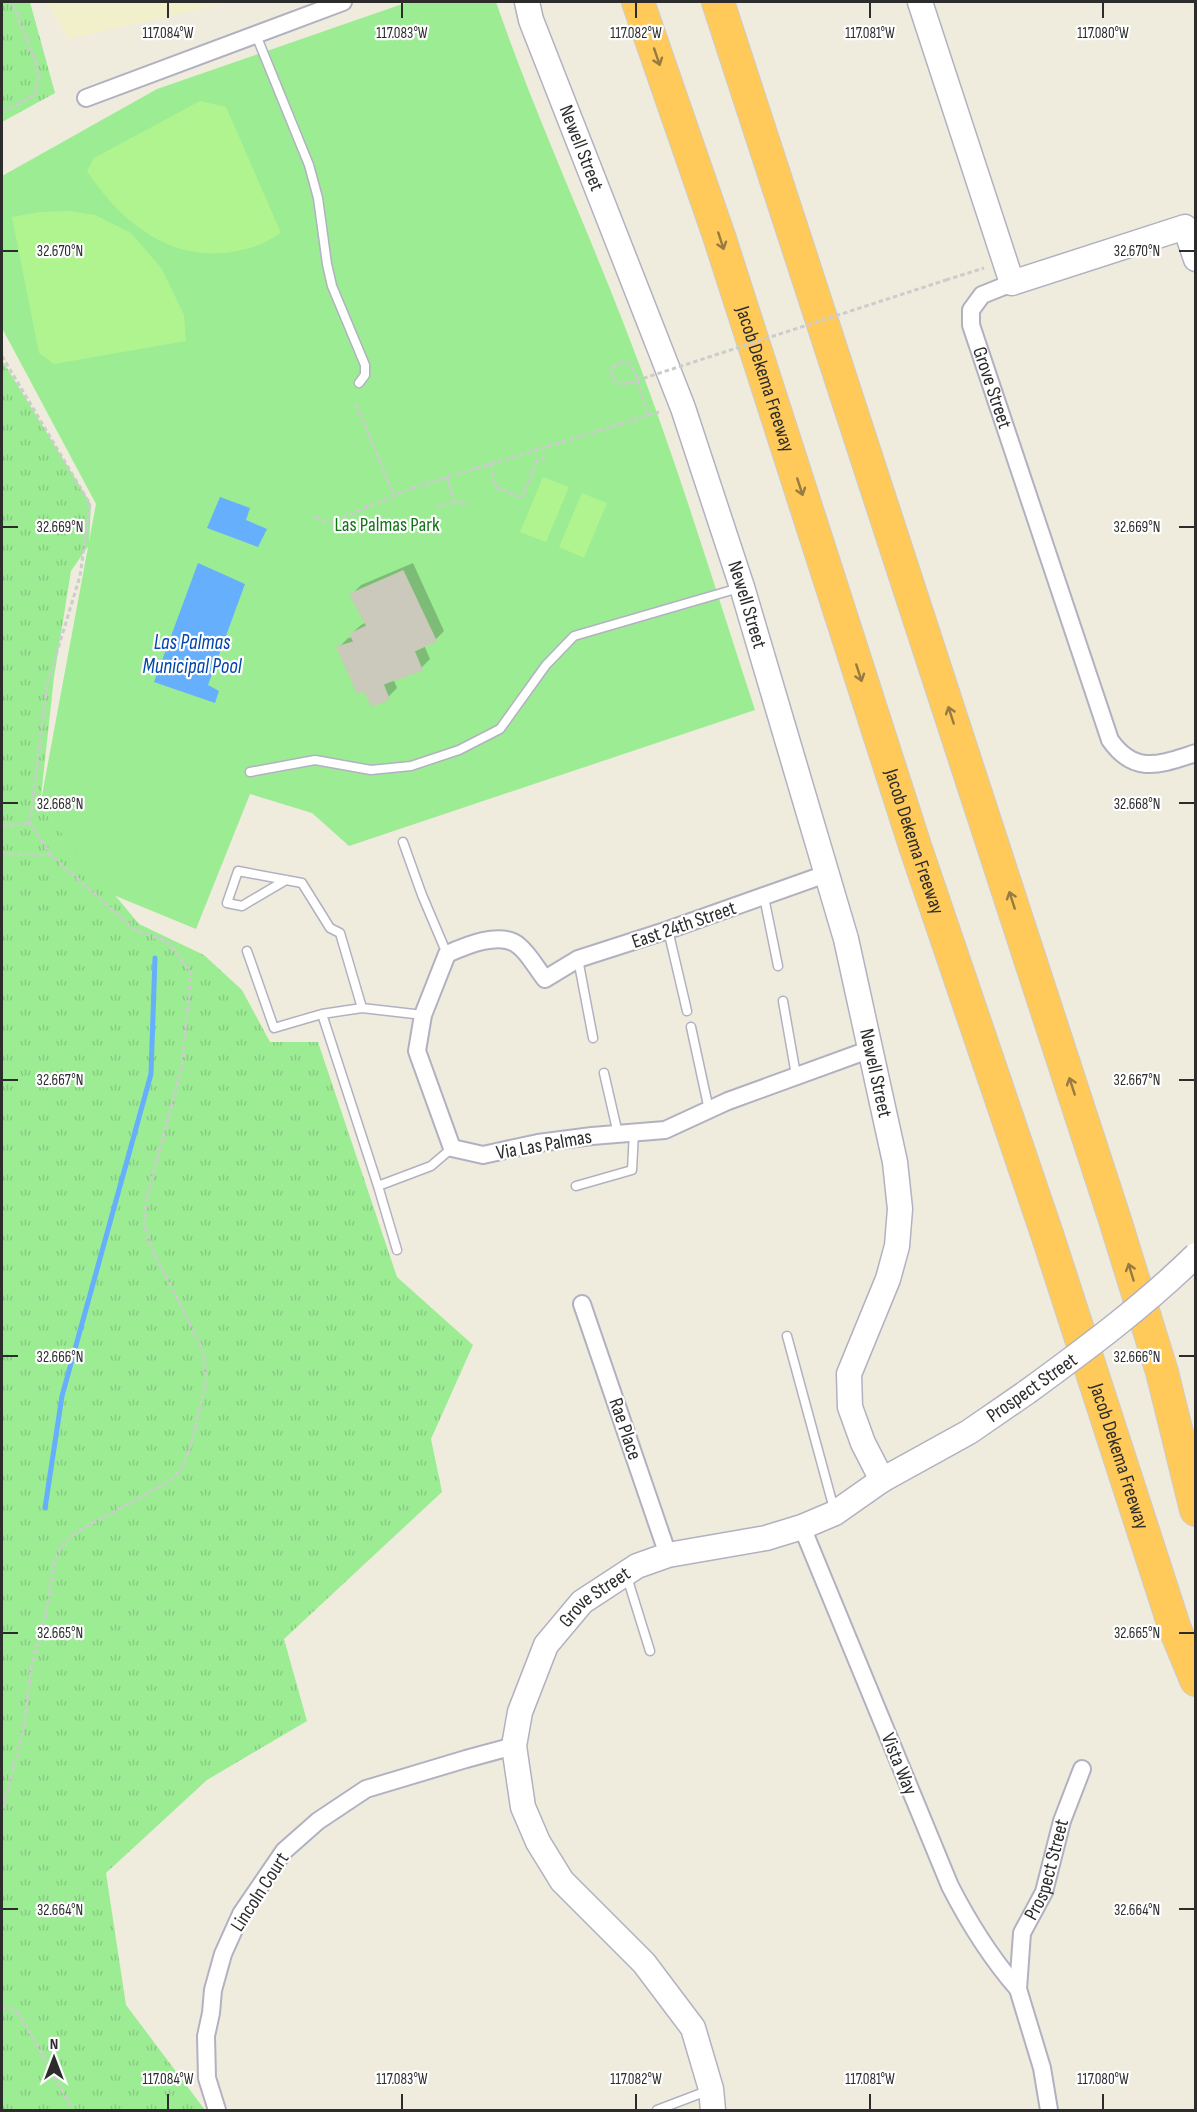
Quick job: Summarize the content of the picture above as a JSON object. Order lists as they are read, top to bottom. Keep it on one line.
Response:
{"streets":{"highway":["Jacob Dekema Freeway"],"street":["Newell Street","Grove Street","East 24th Street","Via Las Palmas","Prospect Street","Rae Place","Vista Way","Lincoln Court"]},"crossings":[["Newell Street","Grove Street"],["Newell Street","East 24th Street"],["Newell Street","Via Las Palmas"],["Newell Street","Prospect Street"],["Grove Street","Prospect Street"],["Grove Street","Rae Place"],["Grove Street","Vista Way"],["Grove Street","Lincoln Court"],["Prospect Street","Vista Way"]],"water":["Las Palmas Municipal Pool"],"parks":["Las Palmas Park"],"north":"top","coordinates":["117.084°W","117.083°W","117.082°W","117.081°W","117.080°W","32.670°N","32.669°N","32.668°N","32.667°N","32.666°N","32.665°N","32.664°N"]}
